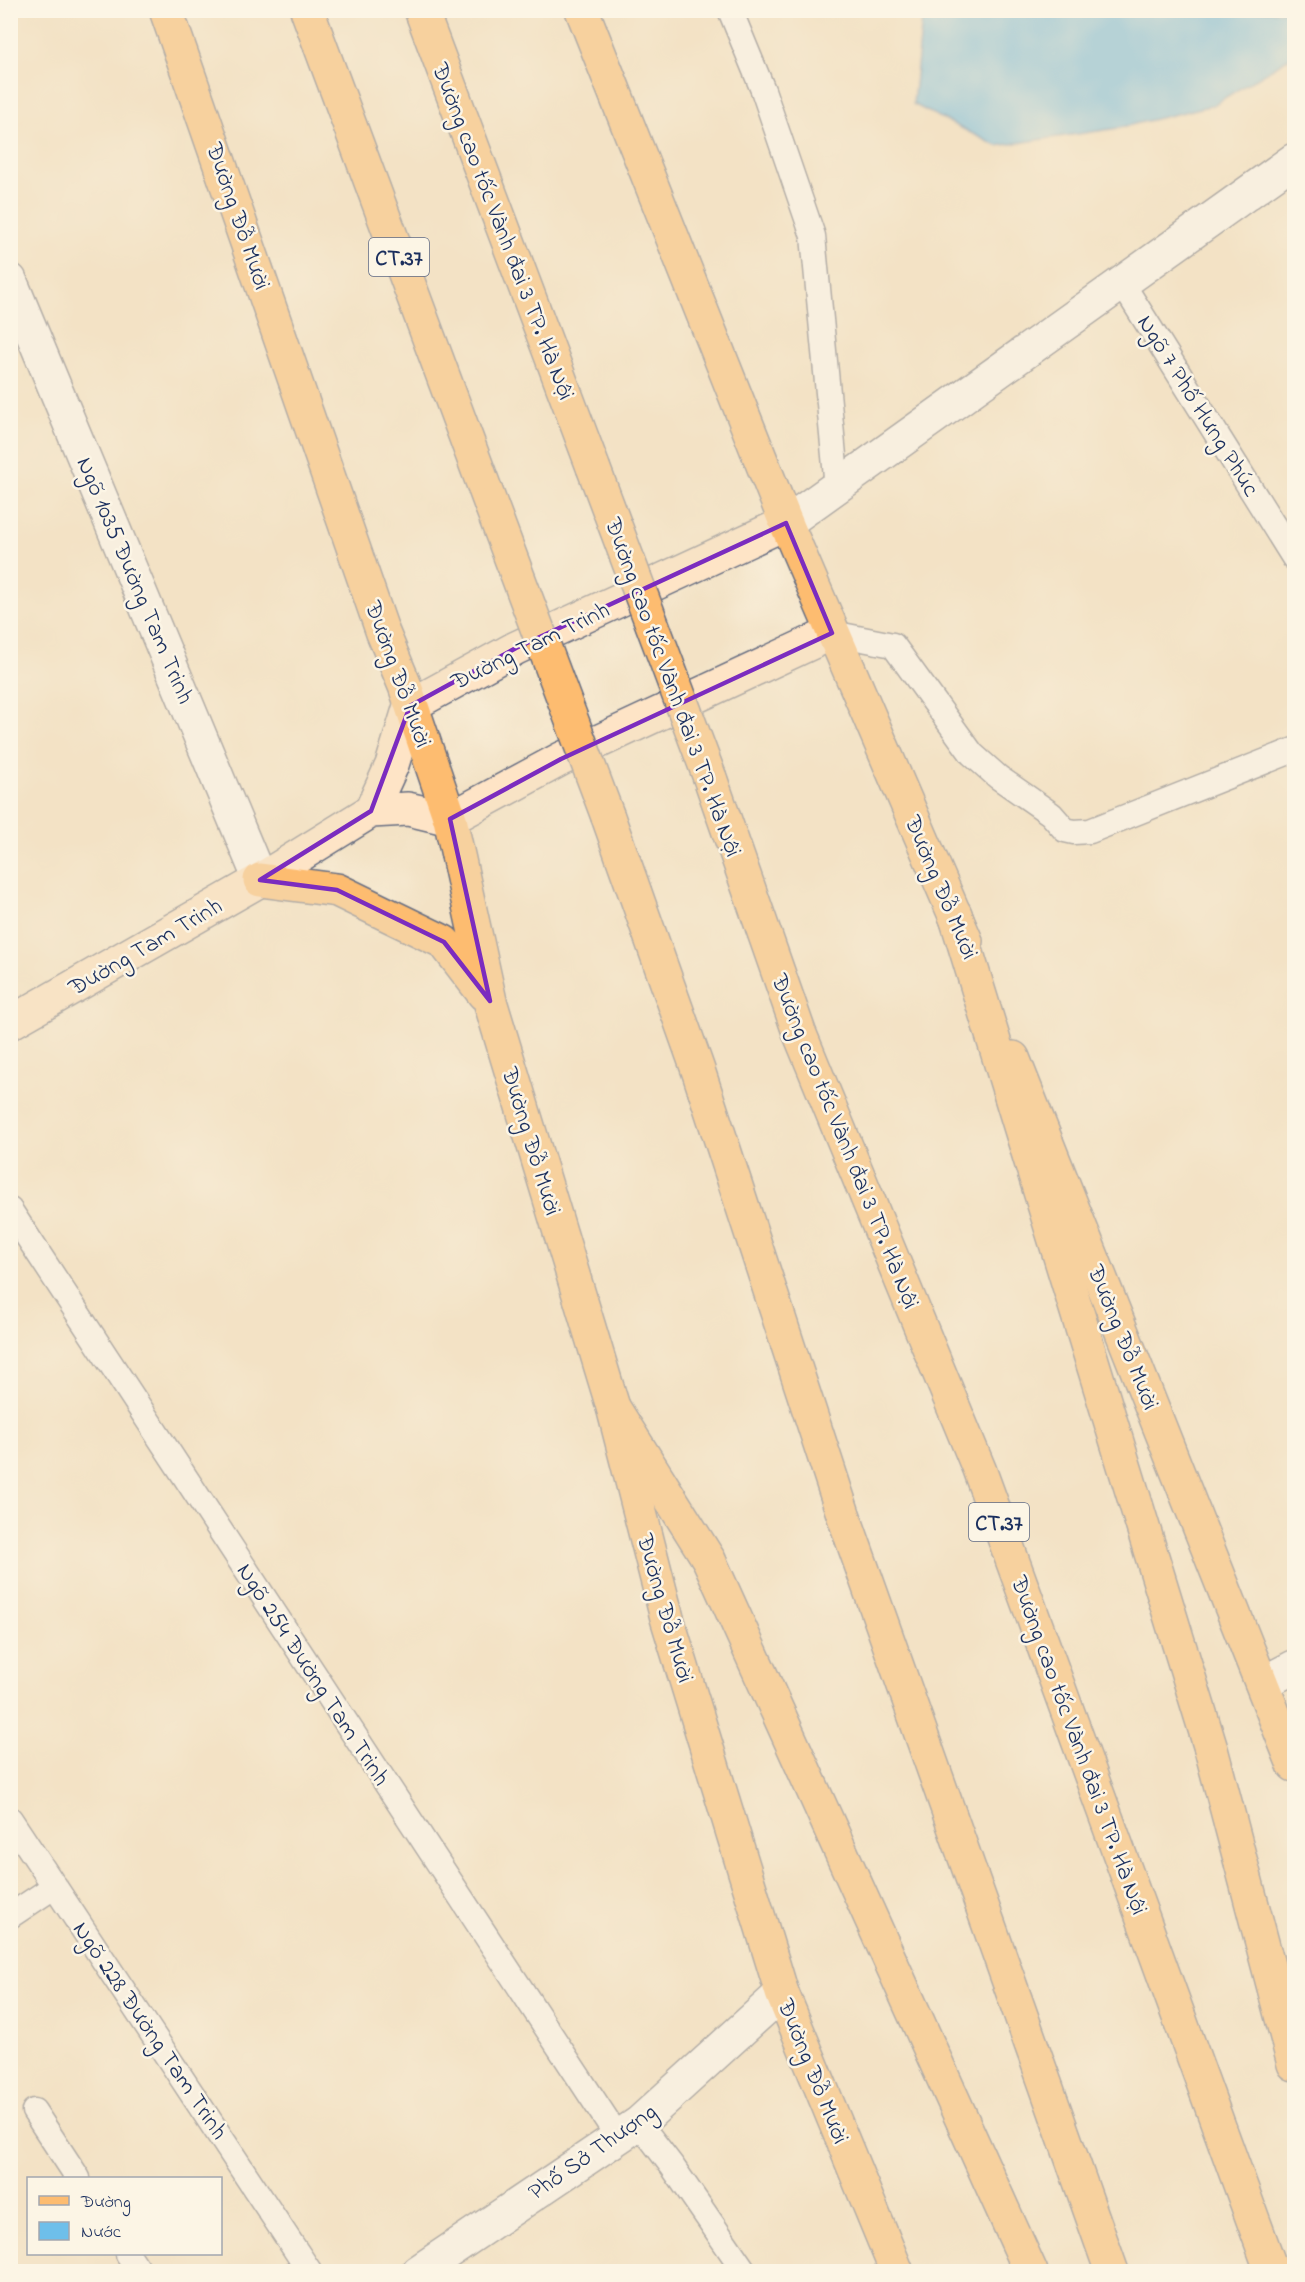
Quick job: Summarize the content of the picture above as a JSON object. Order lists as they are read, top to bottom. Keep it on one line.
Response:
{"streets":{"main road":["Đường Đỗ Mười","Đường cao tốc Vành đai 3 TP. Hà Nội","CT.37","Đường Tam Trinh"],"street":["Ngõ 1035 Đường Tam Trinh","Phố Sở Thượng"],"lane":["Ngõ 7 Phố Hưng Phúc","Ngõ 254 Đường Tam Trinh","Ngõ 228 Đường Tam Trinh"]},"crossings":[["Đường Đỗ Mười","Đường Tam Trinh"],["Đường Đỗ Mười","Phố Sở Thượng"],["Ngõ 1035 Đường Tam Trinh","Đường Tam Trinh"],["Ngõ 254 Đường Tam Trinh","Phố Sở Thượng"]],"legend":["Đường","Nước"]}
